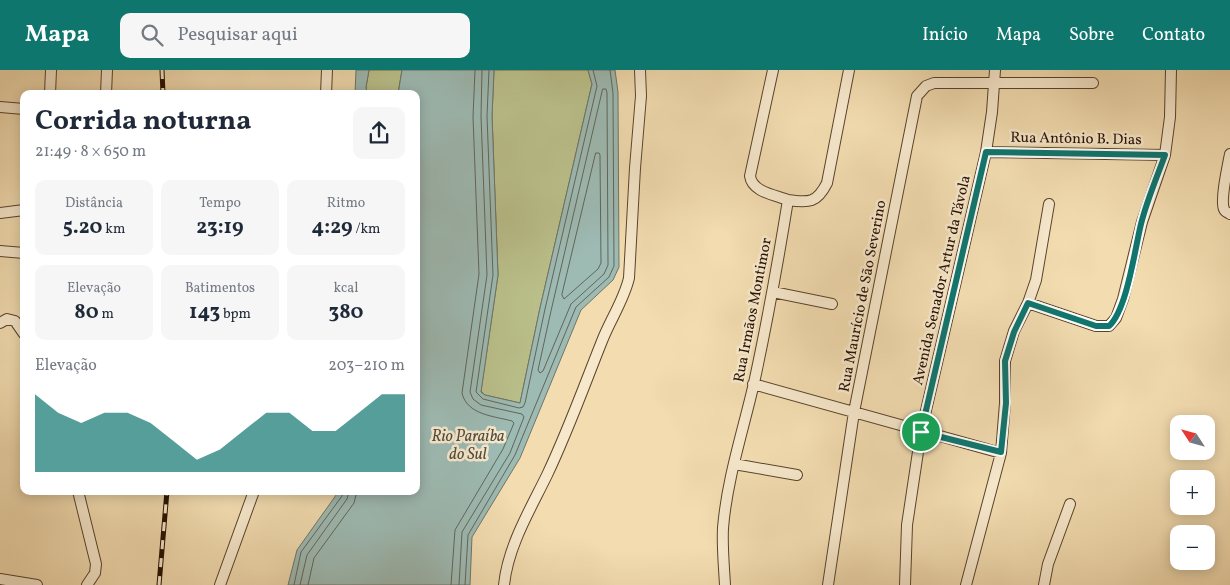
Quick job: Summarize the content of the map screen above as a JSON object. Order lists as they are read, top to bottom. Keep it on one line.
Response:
{"streets":{"street":["Rua Antônio B. Dias","Avenida Senador Artur da Távola","Rua Maurício de São Severino","Rua Irmãos Montimor"]},"crossings":[["Rua Antônio B. Dias","Avenida Senador Artur da Távola"],["Avenida Senador Artur da Távola","Rua Maurício de São Severino"]],"water":["Rio Paraíba do Sul"],"north":"top left","page":{"header":"Mapa","search":"Pesquisar aqui","nav":["Início","Mapa","Sobre","Contato"],"heading":["Corrida noturna","21:49 · 8 × 650 m"],"stats":[["Distância","5.20 km"],["Tempo","23:19"],["Ritmo","4:29 /km"],["Elevação","80 m"],["Batimentos","143 bpm"],["kcal","380"]],"chart":["Elevação","203–210 m"],"map_buttons":["+","−"]}}
